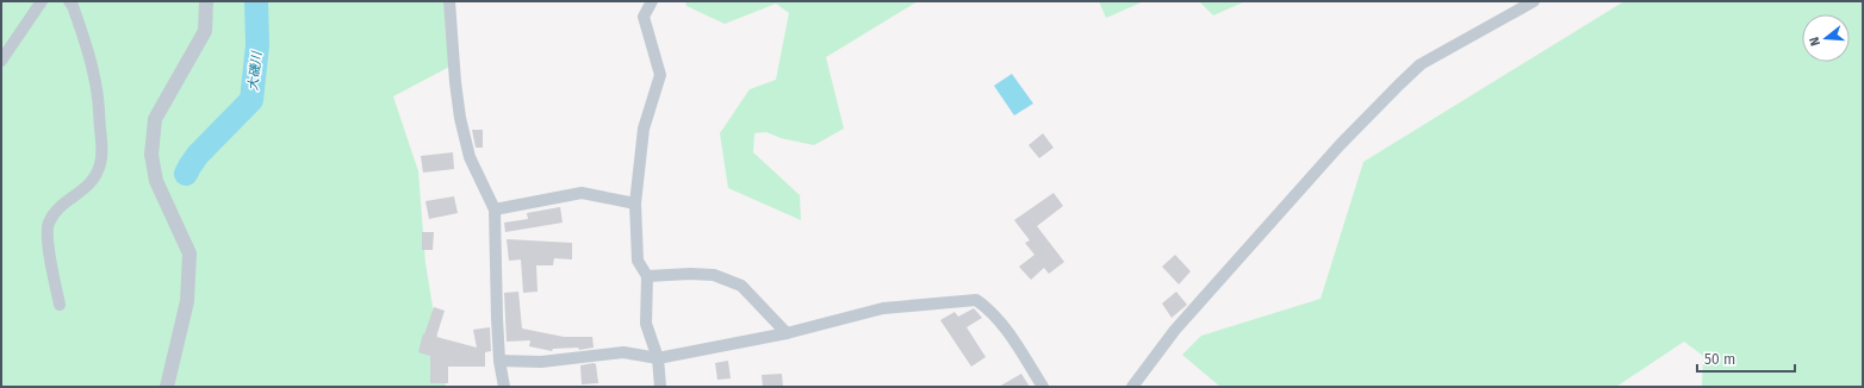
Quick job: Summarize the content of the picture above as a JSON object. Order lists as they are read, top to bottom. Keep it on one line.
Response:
{"water":["大磯川"],"scale_bar":"50 m","north":"left"}
